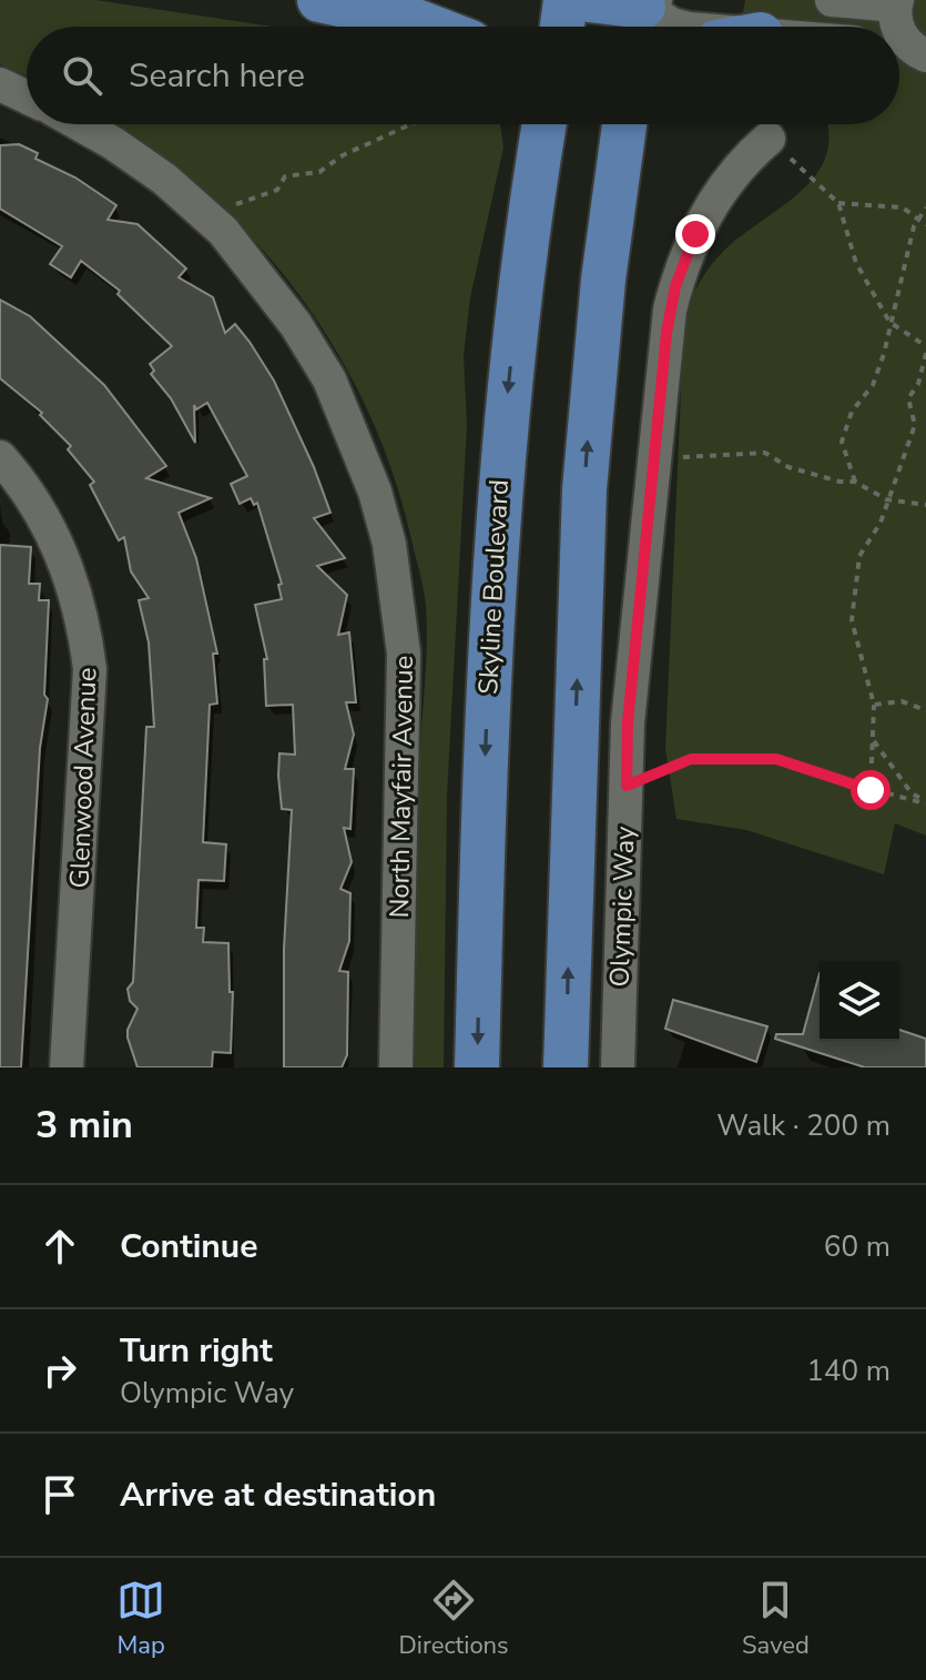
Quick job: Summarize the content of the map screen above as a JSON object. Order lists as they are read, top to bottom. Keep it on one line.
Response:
{"streets":{"main road":["Skyline Boulevard"],"street":["Glenwood Avenue","North Mayfair Avenue","Olympic Way"]},"page":{"search":"Search here","heading":["3 min","Walk · 200 m"],"list":[["Continue","60 m"],["Turn right","Olympic Way","140 m"],"Arrive at destination"],"nav":["Map","Directions","Saved"]}}
